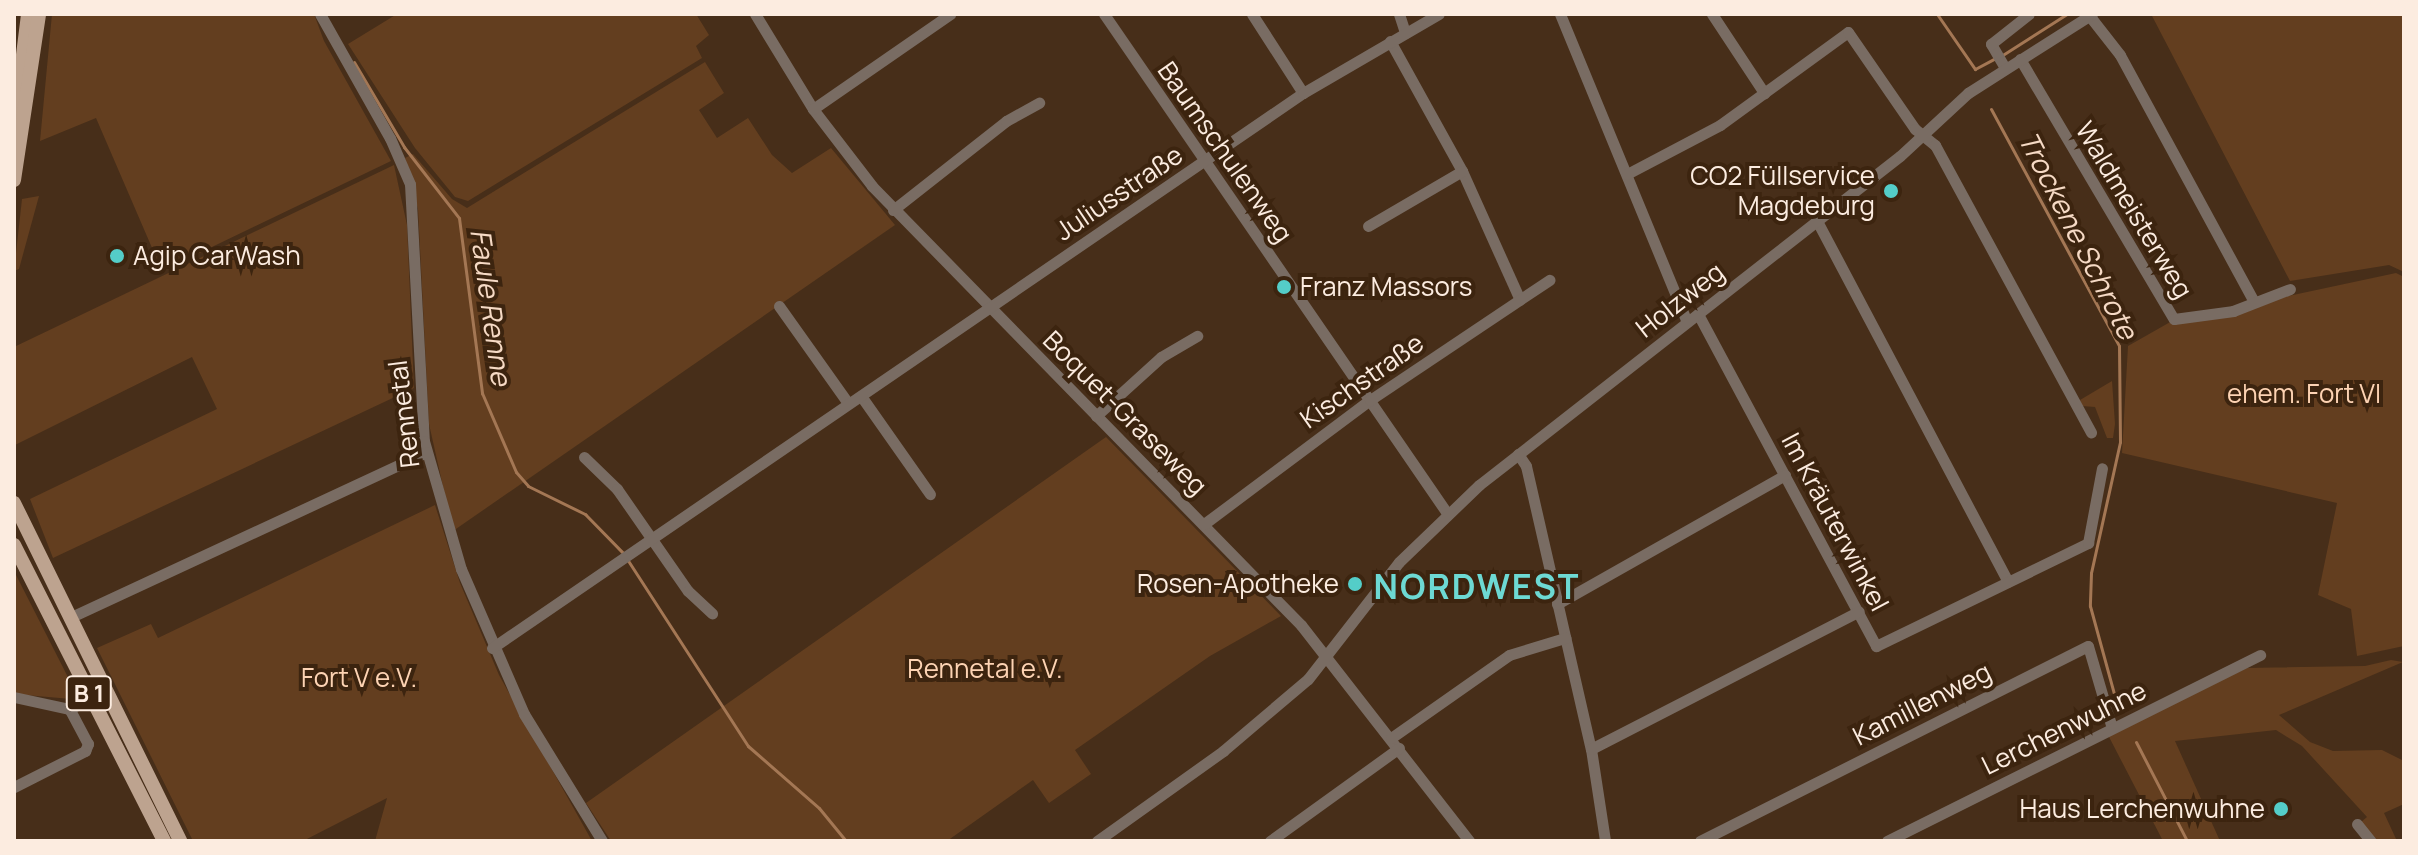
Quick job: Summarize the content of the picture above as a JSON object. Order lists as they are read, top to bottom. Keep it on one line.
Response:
{"streets":{"main road":["B 1"],"street":["Baumschulenweg","Juliusstraße","Waldmeisterweg","Holzweg","Kischstraße","Boquet-Graseweg","Rennetal","Im Kräuterwinkel","Kamillenweg","Lerchenwuhne"]},"crossings":[["Baumschulenweg","Juliusstraße"],["Baumschulenweg","Holzweg"],["Baumschulenweg","Kischstraße"],["Juliusstraße","Boquet-Graseweg"],["Juliusstraße","Rennetal"],["Waldmeisterweg","Holzweg"],["Holzweg","Boquet-Graseweg"],["Holzweg","Im Kräuterwinkel"],["Kischstraße","Boquet-Graseweg"],["Kamillenweg","Lerchenwuhne"]],"districts":["NORDWEST"],"water":["Trockene Schrote","Faule Renne"],"parks":["ehem. Fort VI","Rennetal e.V.","Fort V e.V."],"places":["CO2 Füllservice Magdeburg","Agip CarWash","Franz Massors","Rosen-Apotheke","Haus Lerchenwuhne"]}
